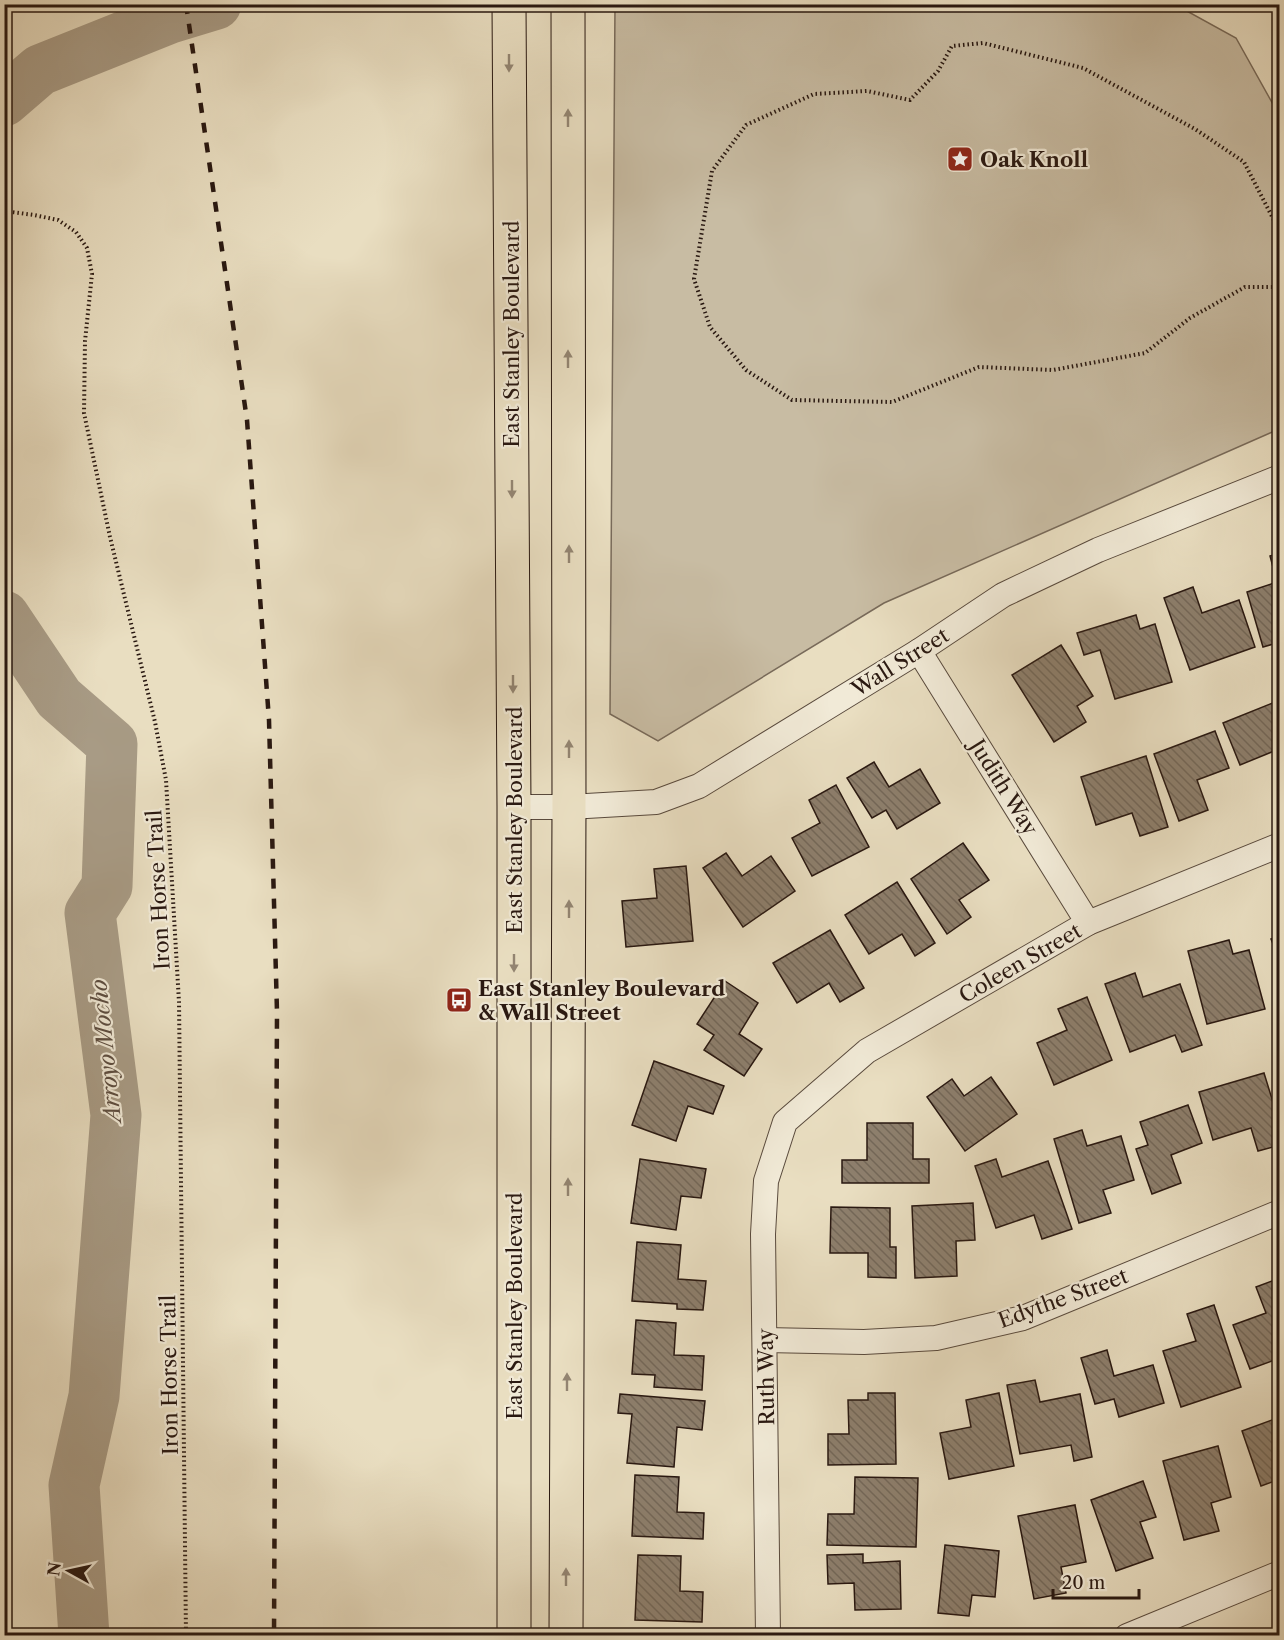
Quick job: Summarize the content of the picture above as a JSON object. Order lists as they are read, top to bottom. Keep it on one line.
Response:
{"streets":{"main road":["East Stanley Boulevard"],"street":["Wall Street","Judith Way","Coleen Street","Edythe Street","Ruth Way"],"path":["Iron Horse Trail"]},"crossings":[["East Stanley Boulevard","Wall Street"],["Wall Street","Judith Way"],["Judith Way","Coleen Street"],["Coleen Street","Ruth Way"],["Edythe Street","Ruth Way"]],"water":["Arroyo Mocho"],"places":{"place":["Oak Knoll"],"bus stop":["East Stanley Boulevard & Wall Street"]},"scale_bar":"20 m","north":"left"}
